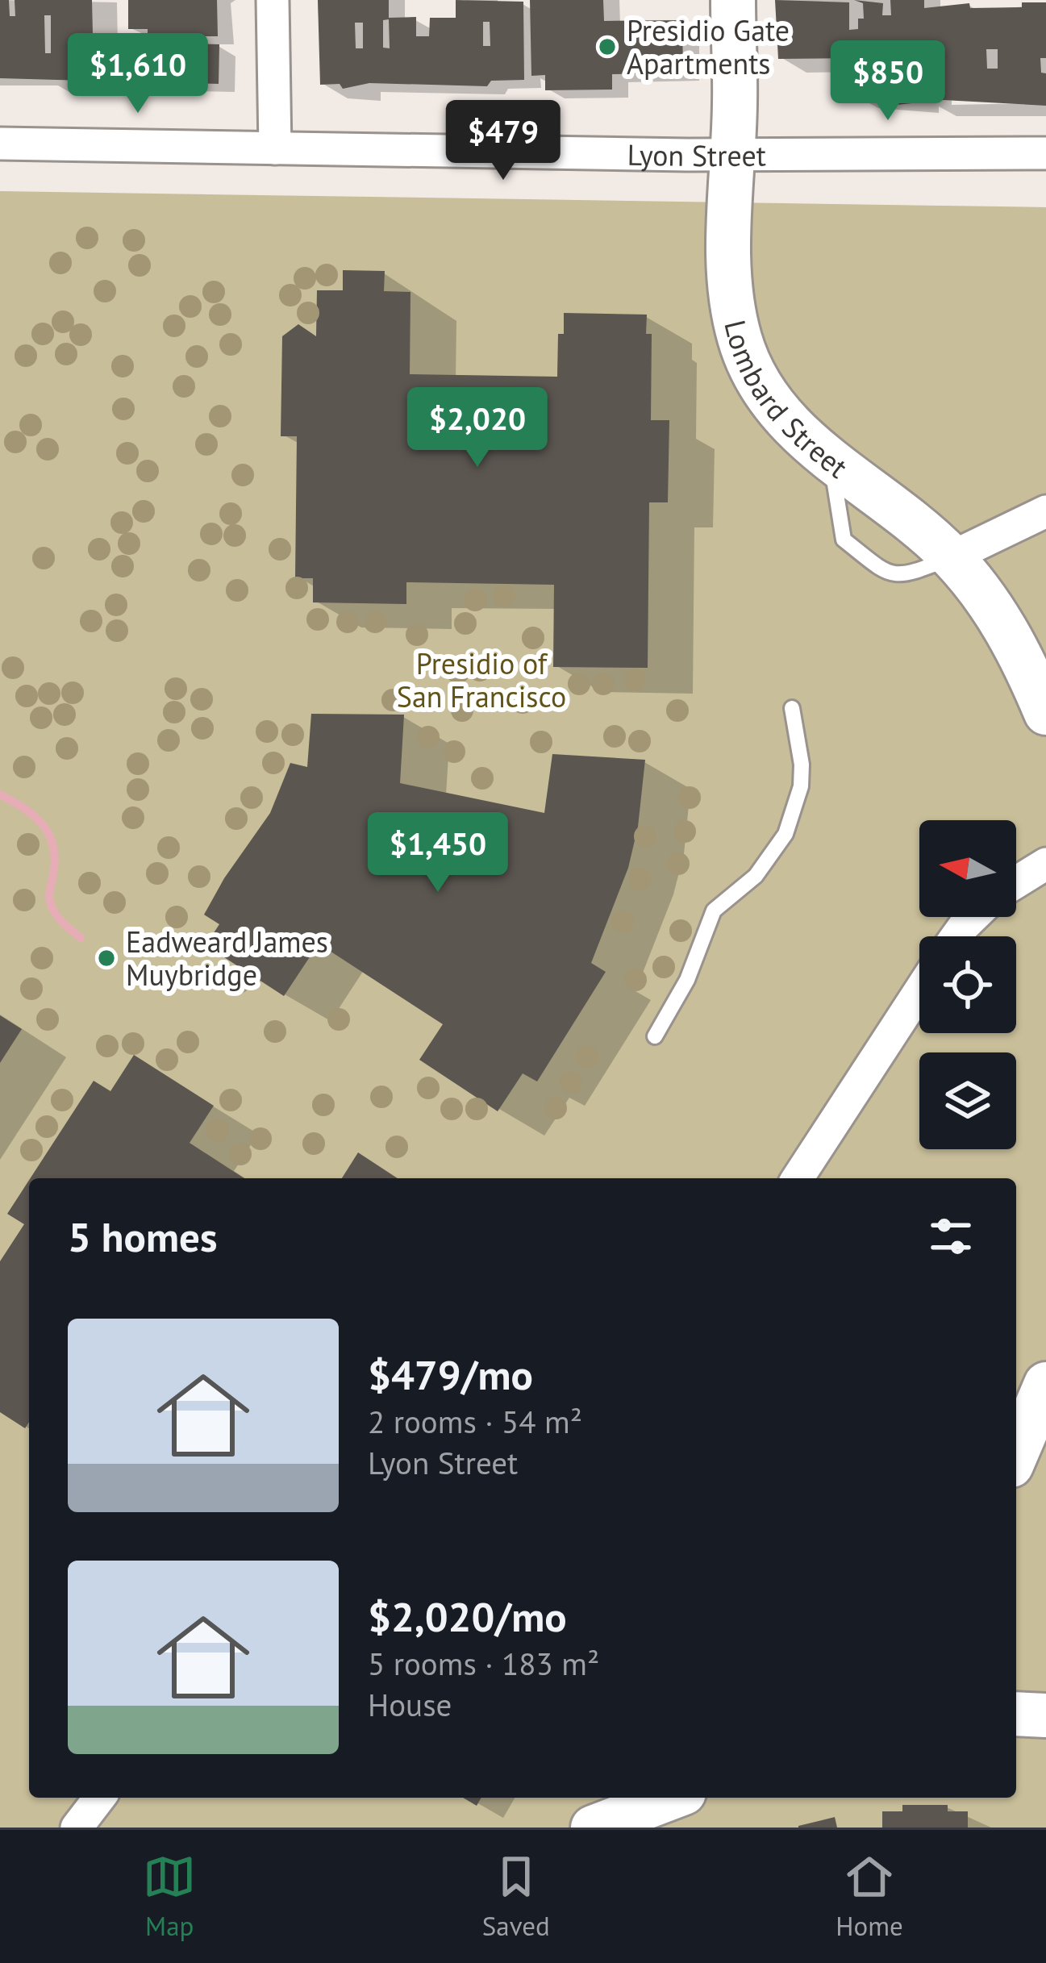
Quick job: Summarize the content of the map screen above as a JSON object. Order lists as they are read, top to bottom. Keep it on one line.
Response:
{"streets":{"street":["Lyon Street","Lombard Street"]},"crossings":[["Lyon Street","Lombard Street"]],"parks":["Presidio of San Francisco"],"places":["Presidio Gate Apartments","Eadweard James Muybridge"],"north":"left","page":{"price":["$1,610","$850","$479","$2,020","$1,450"],"heading":"5 homes","list":[{"name":"$479/mo","note":"2 rooms · 54 m² · Lyon Street"},{"name":"$2,020/mo","note":"5 rooms · 183 m² · House"}],"tabs":["Map","Saved","Home"]}}
